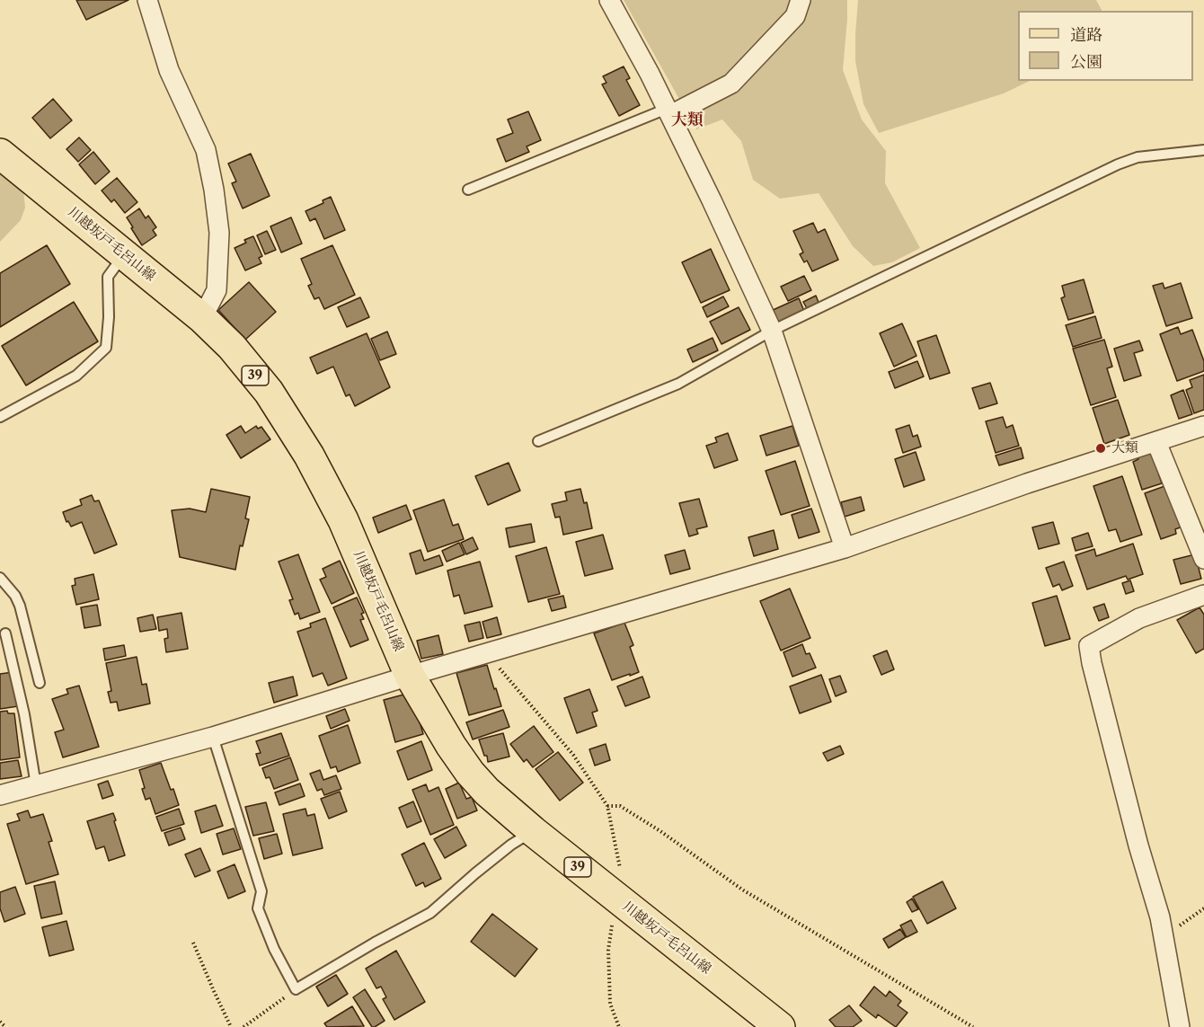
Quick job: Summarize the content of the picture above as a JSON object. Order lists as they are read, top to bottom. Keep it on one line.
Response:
{"streets":{"main road":["川越坂戸毛呂山線","39"]},"districts":["大類"],"places":["大類"],"legend":["道路","公園"]}
